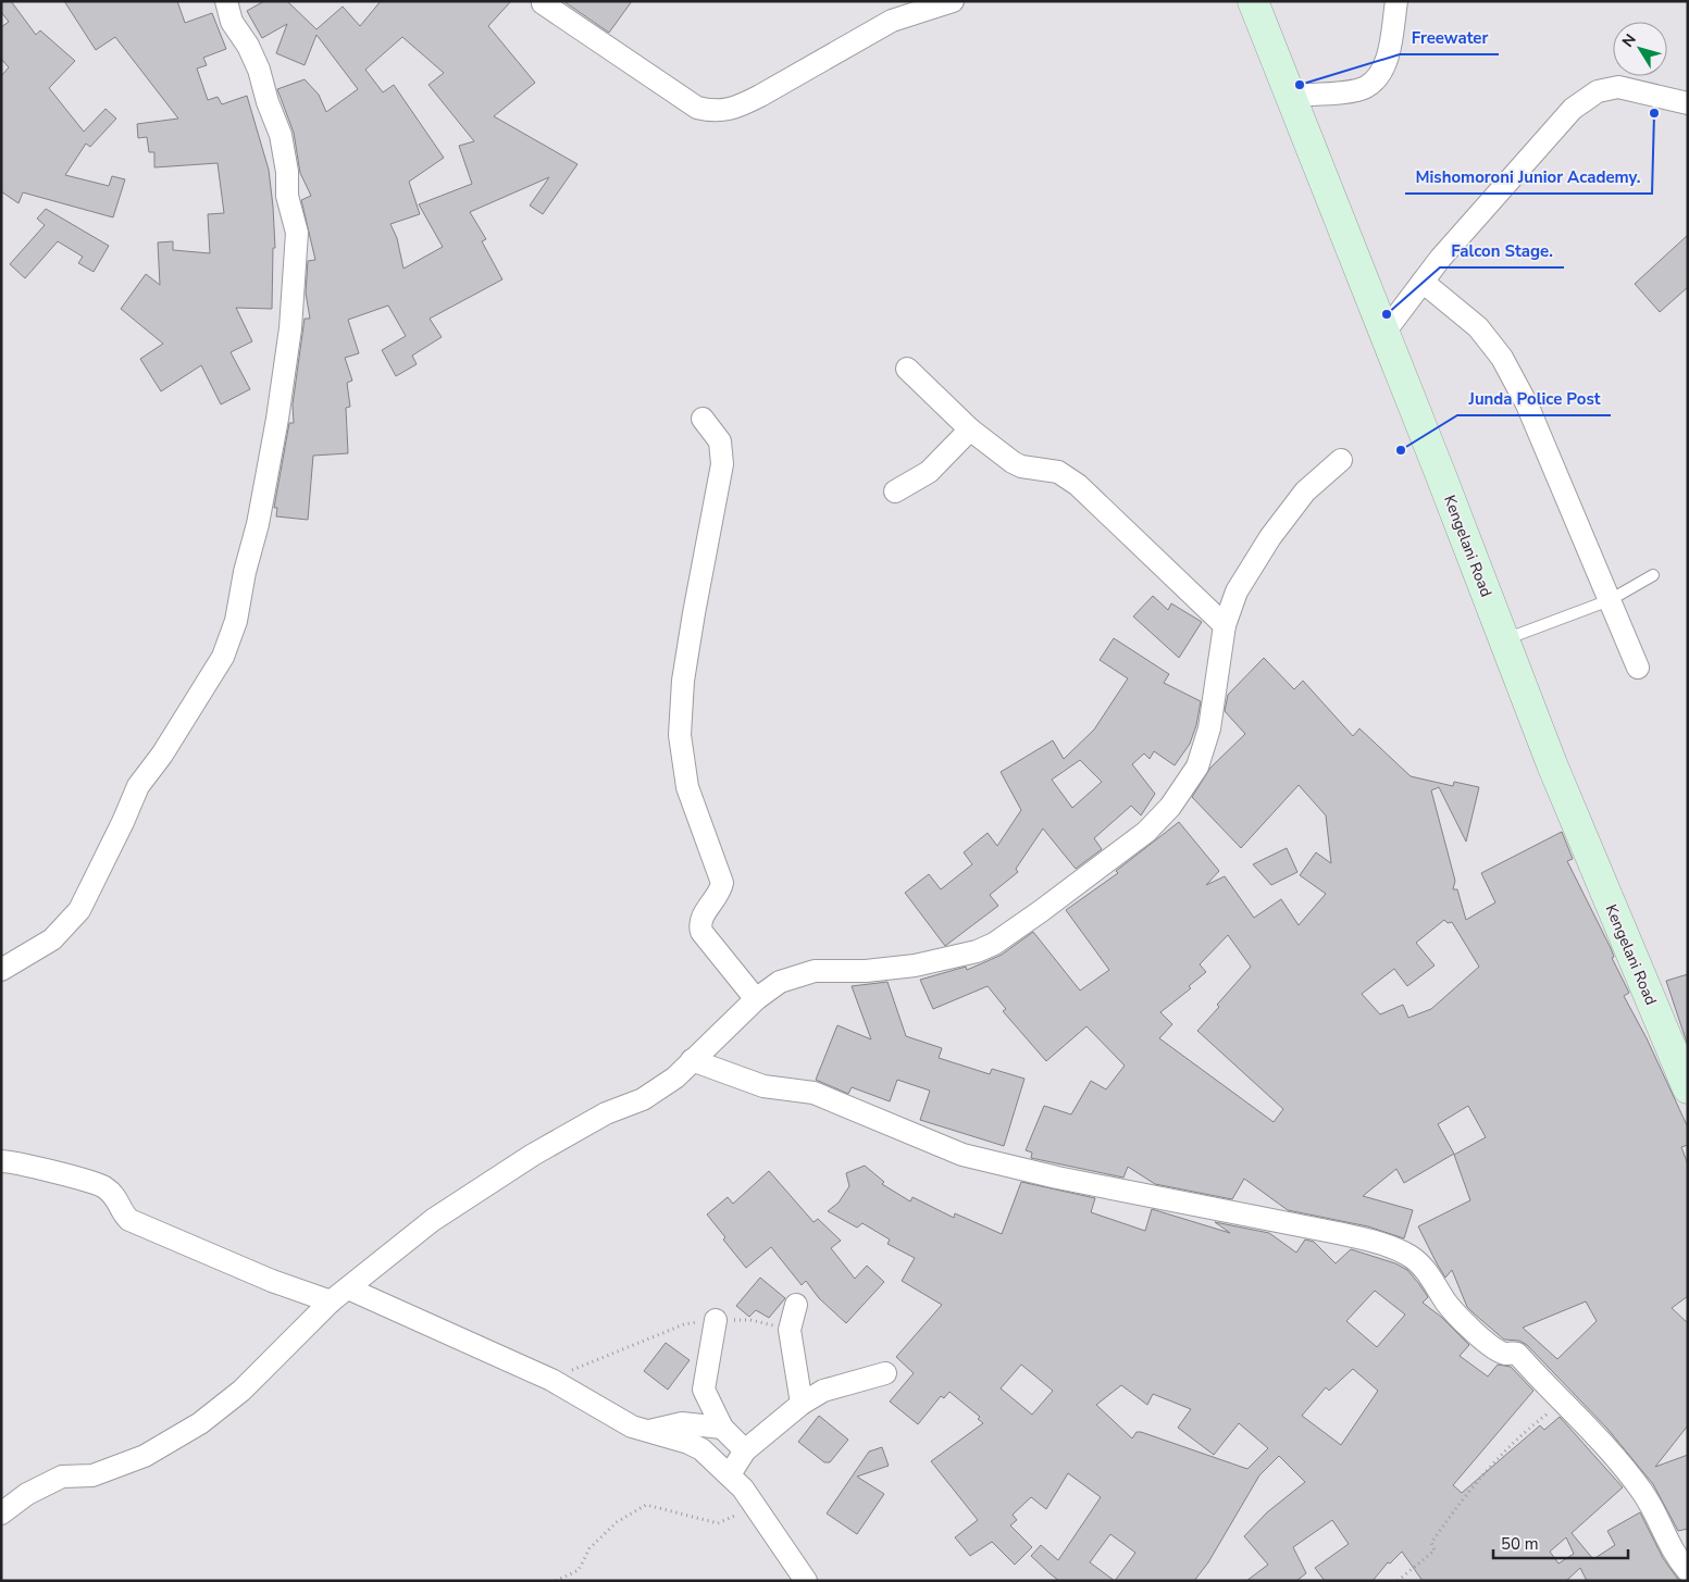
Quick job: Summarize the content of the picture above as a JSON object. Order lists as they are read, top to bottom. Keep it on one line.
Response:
{"streets":{"main road":["Kengelani Road"]},"places":["Freewater","Mishomoroni Junior Academy.","Falcon Stage.","Junda Police Post"],"scale_bar":"50 m","north":"top left"}
